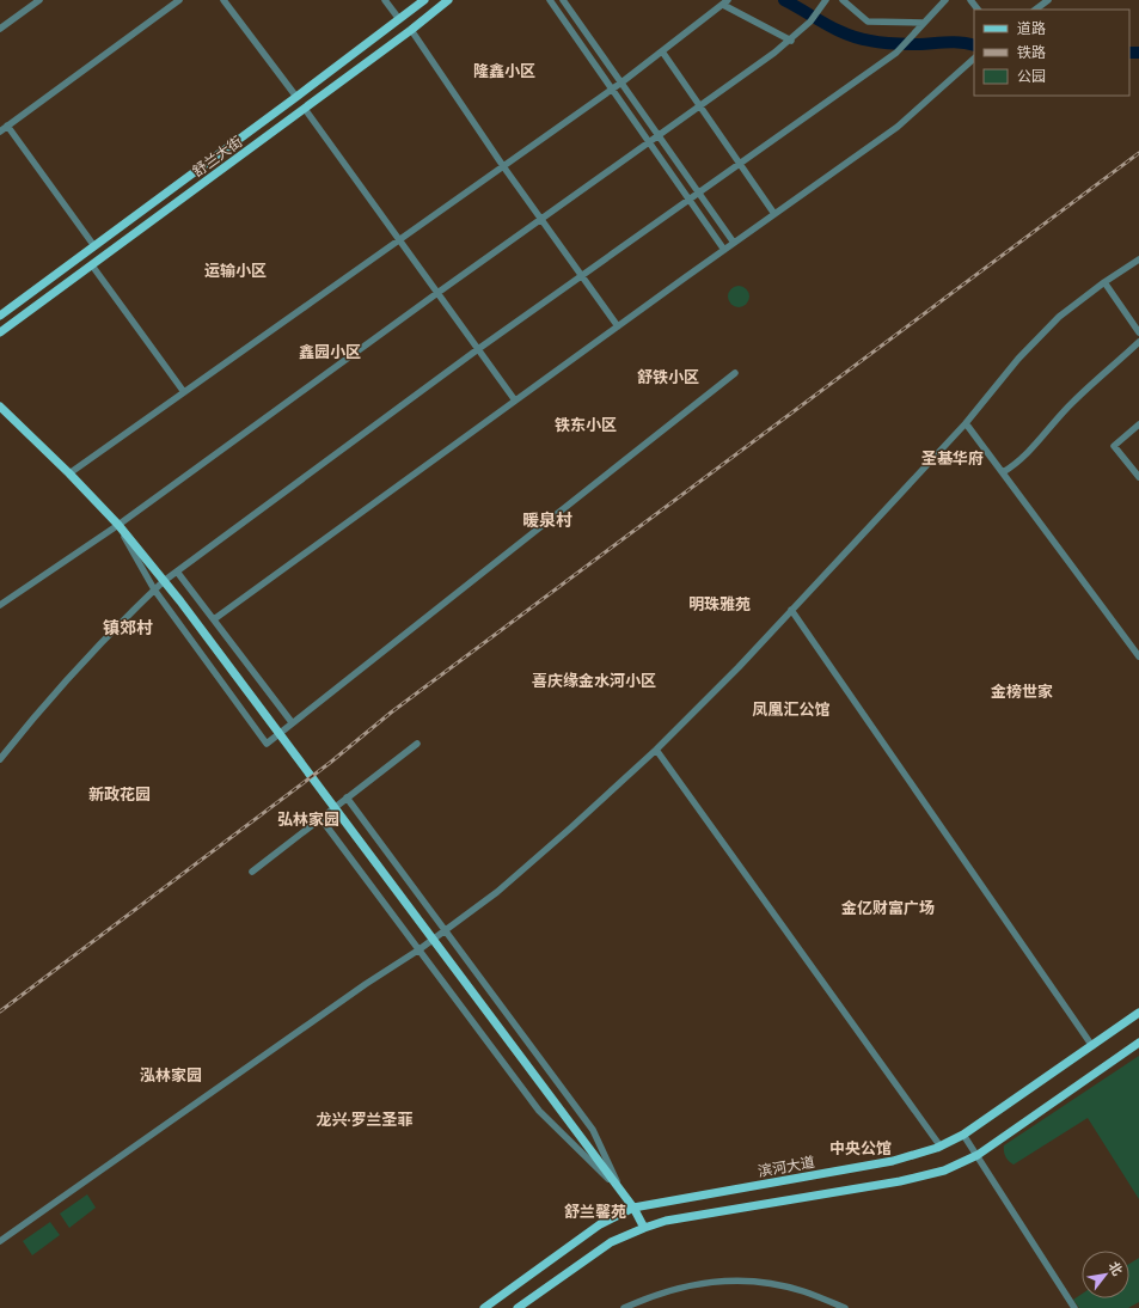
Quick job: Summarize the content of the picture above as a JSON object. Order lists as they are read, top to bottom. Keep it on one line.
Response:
{"streets":{"main road":["舒兰大街","滨河大道"]},"districts":["隆鑫小区","运输小区","鑫园小区","舒铁小区","铁东小区","圣基华府","暖泉村","明珠雅苑","镇郊村","喜庆缘金水河小区","金榜世家","凤凰汇公馆","新政花园","弘林家园","金亿财富广场","泓林家园","龙兴·罗兰圣菲","中央公馆","舒兰馨苑"],"legend":["道路","铁路","公园"],"north":"top right"}
